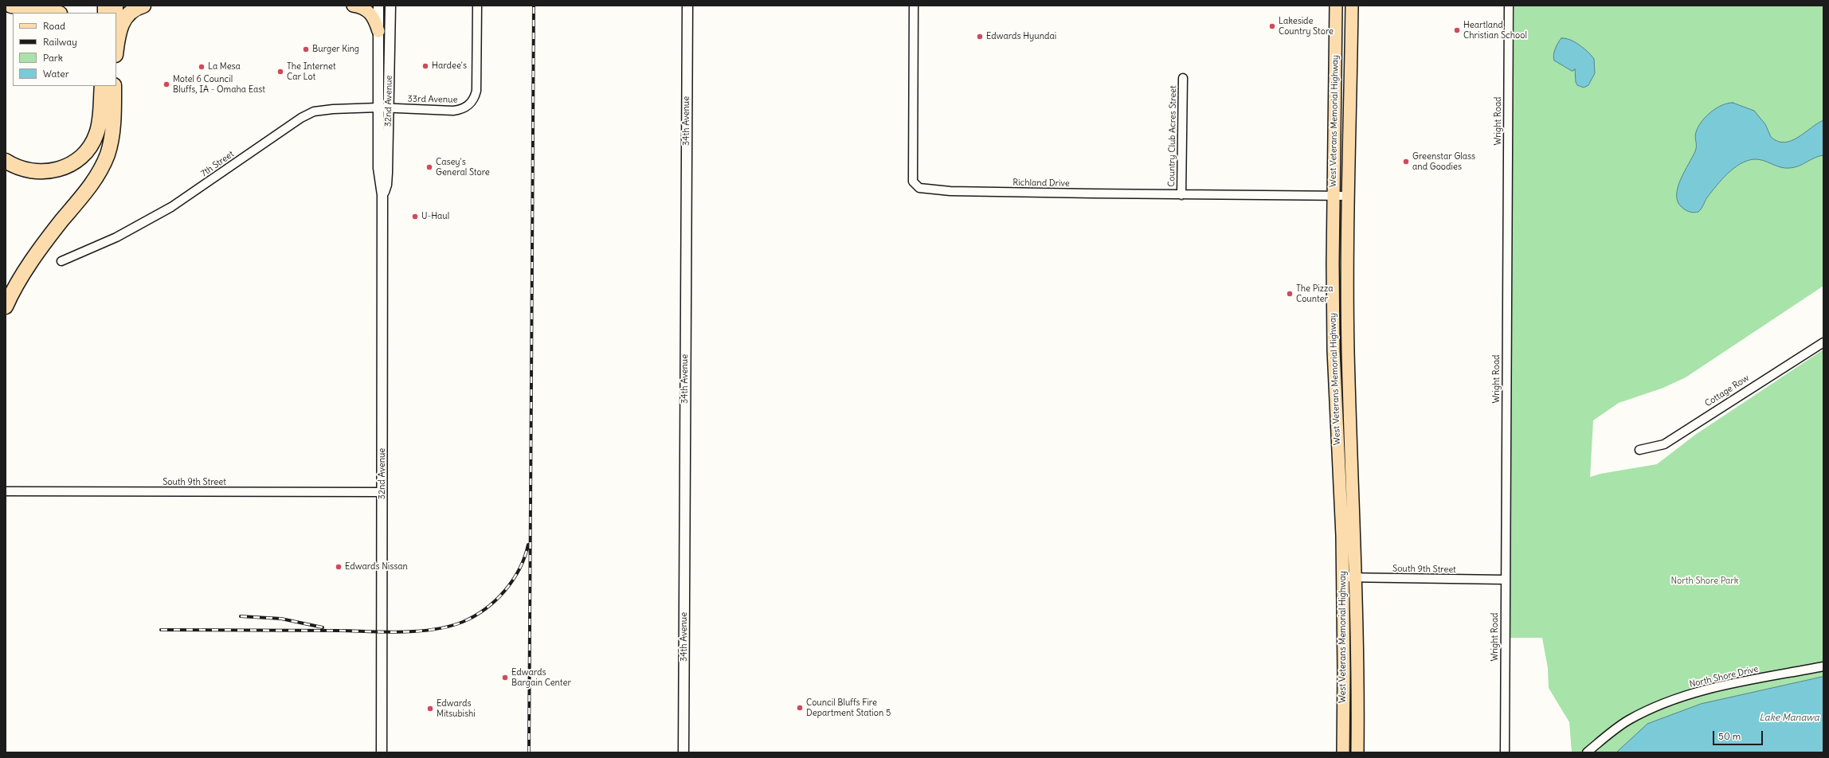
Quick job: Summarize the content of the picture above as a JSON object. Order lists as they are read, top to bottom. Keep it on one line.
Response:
{"streets":{"main road":["West Veterans Memorial Highway"],"street":["33rd Avenue","32nd Avenue","34th Avenue","Wright Road","Country Club Acres Street","7th Street","Richland Drive","Cottage Row","South 9th Street","North Shore Drive"]},"crossings":[["33rd Avenue","32nd Avenue"],["33rd Avenue","7th Street"],["32nd Avenue","7th Street"],["32nd Avenue","South 9th Street"],["West Veterans Memorial Highway","Richland Drive"],["West Veterans Memorial Highway","South 9th Street"],["Wright Road","South 9th Street"],["Country Club Acres Street","Richland Drive"]],"water":["Lake Manawa"],"parks":["North Shore Park"],"places":["Lakeside Country Store","Heartland Christian School","Edwards Hyundai","Burger King","Hardee's","La Mesa","The Internet Car Lot","Motel 6 Council Bluffs, IA - Omaha East","Greenstar Glass and Goodies","Casey's General Store","U-Haul","The Pizza Counter","Edwards Nissan","Edwards Bargain Center","Council Bluffs Fire Department Station 5","Edwards Mitsubishi"],"legend":["Road","Railway","Park","Water"],"scale_bar":"50 m"}
